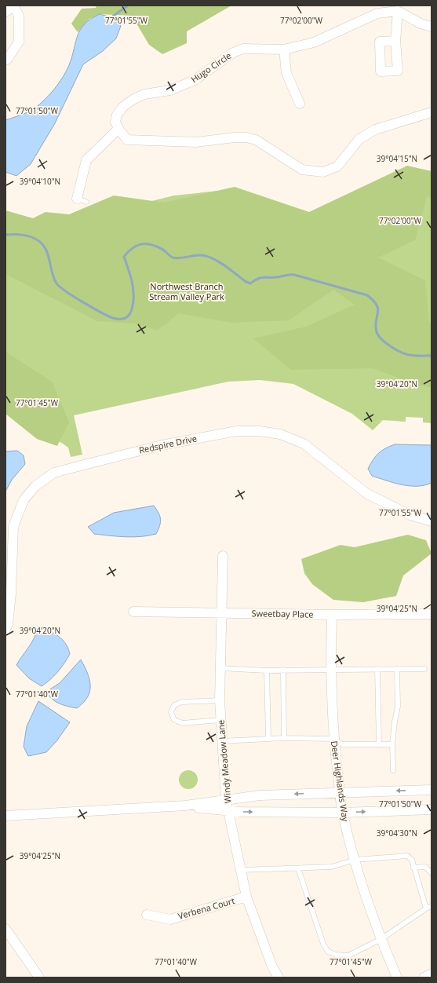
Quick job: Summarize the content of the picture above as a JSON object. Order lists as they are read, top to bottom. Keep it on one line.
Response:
{"streets":{"street":["Hugo Circle","Redspire Drive","Sweetbay Place","Windy Meadow Lane","Deer Highlands Way","Verbena Court"]},"crossings":[["Sweetbay Place","Windy Meadow Lane"],["Sweetbay Place","Deer Highlands Way"],["Windy Meadow Lane","Verbena Court"]],"parks":["Northwest Branch Stream Valley Park"],"coordinates":["77°01'55\"W","77°02'00\"W","77°01'50\"W","39°04'15\"N","39°04'10\"N","39°04'20\"N","77°01'45\"W","39°04'25\"N","77°01'40\"W","39°04'30\"N"]}
